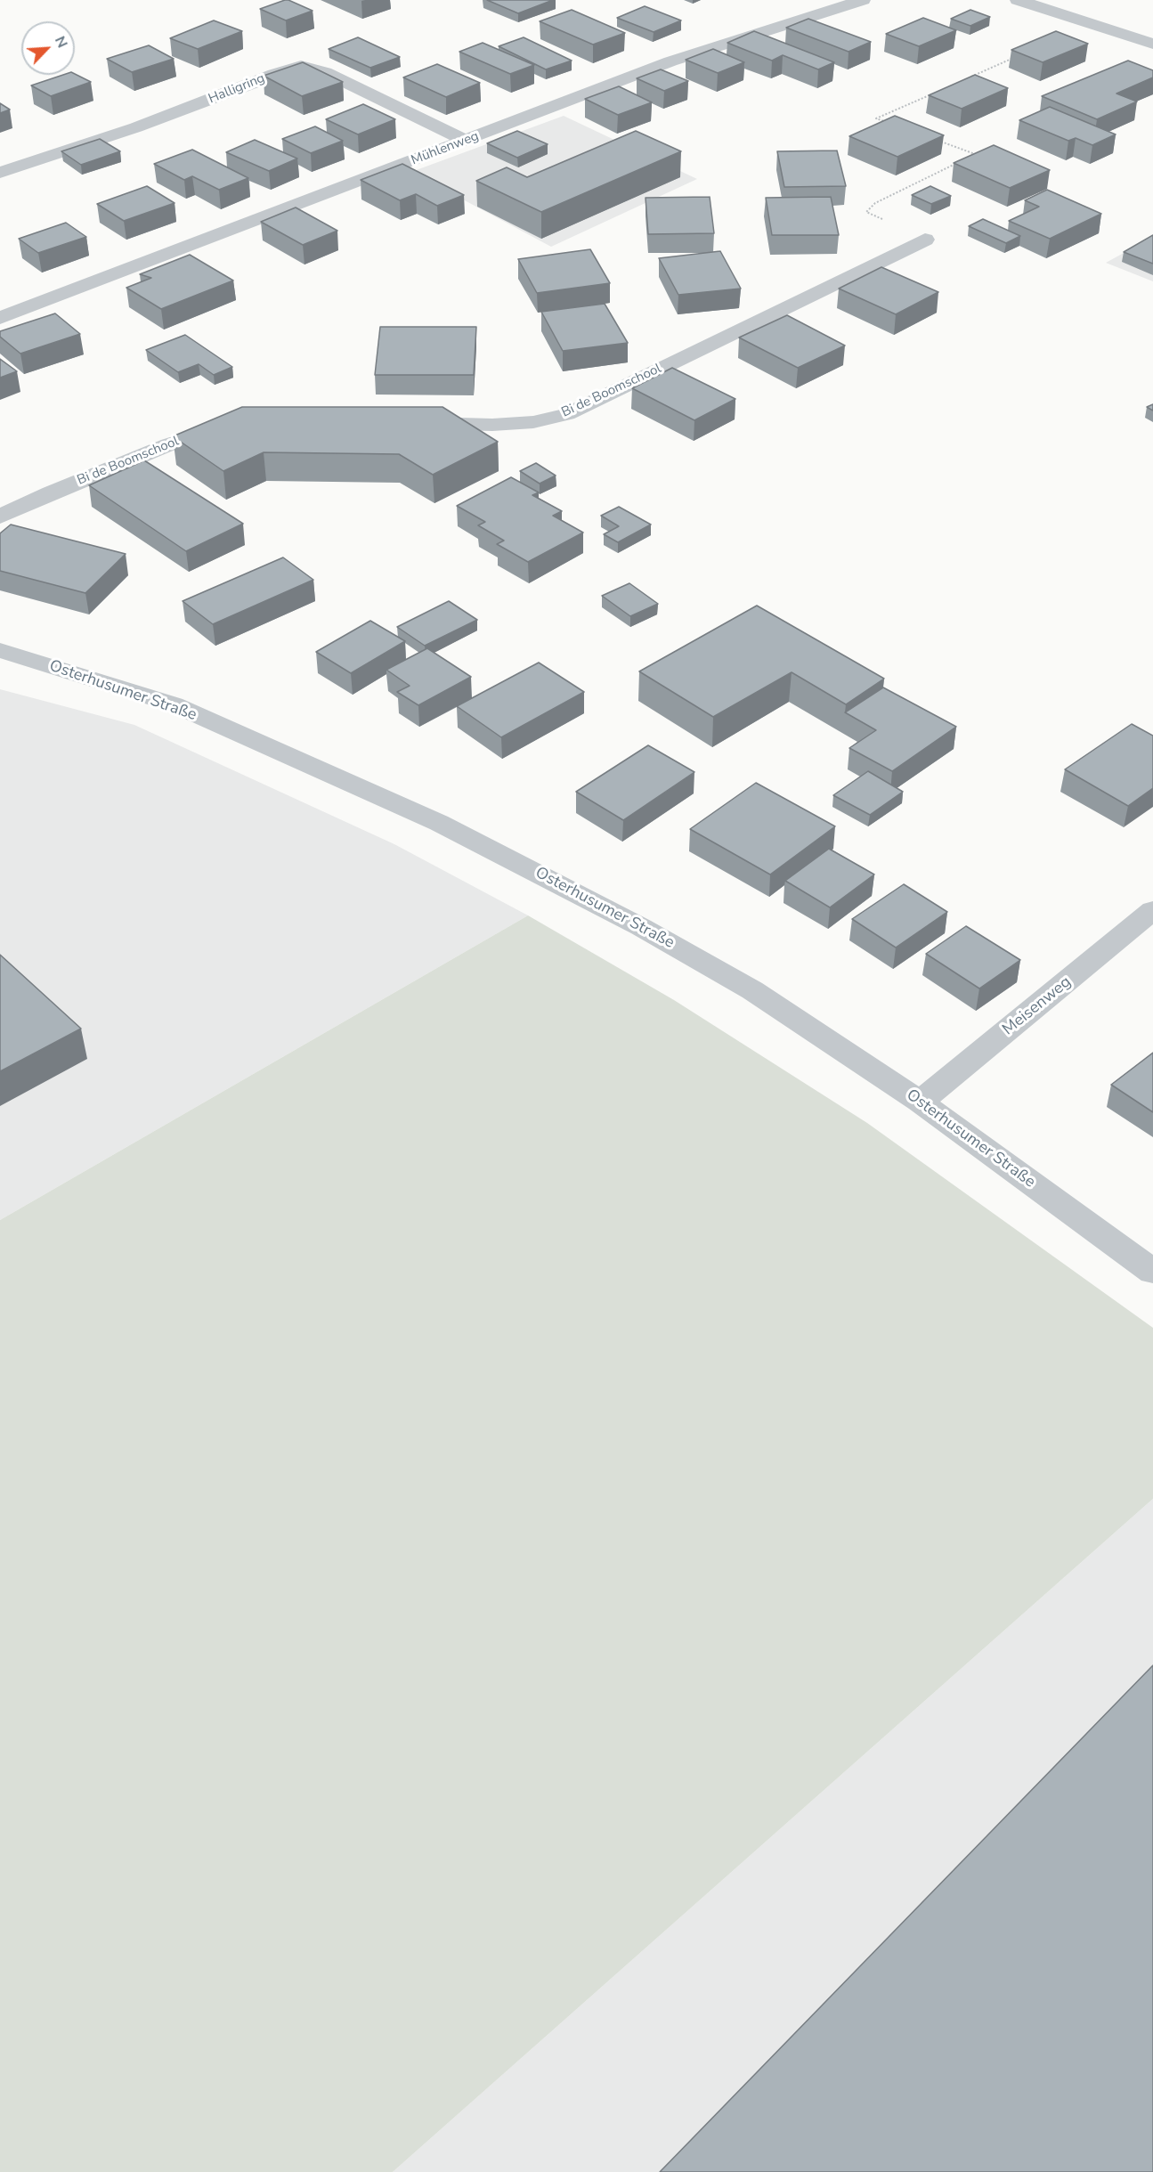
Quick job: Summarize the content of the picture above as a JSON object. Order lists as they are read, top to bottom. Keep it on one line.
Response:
{"streets":{"street":["Halligring","Mühlenweg","Bi de Boomschool","Osterhusumer Straße","Meisenweg"]},"crossings":[["Halligring","Mühlenweg"],["Osterhusumer Straße","Meisenweg"]],"north":"top right"}
